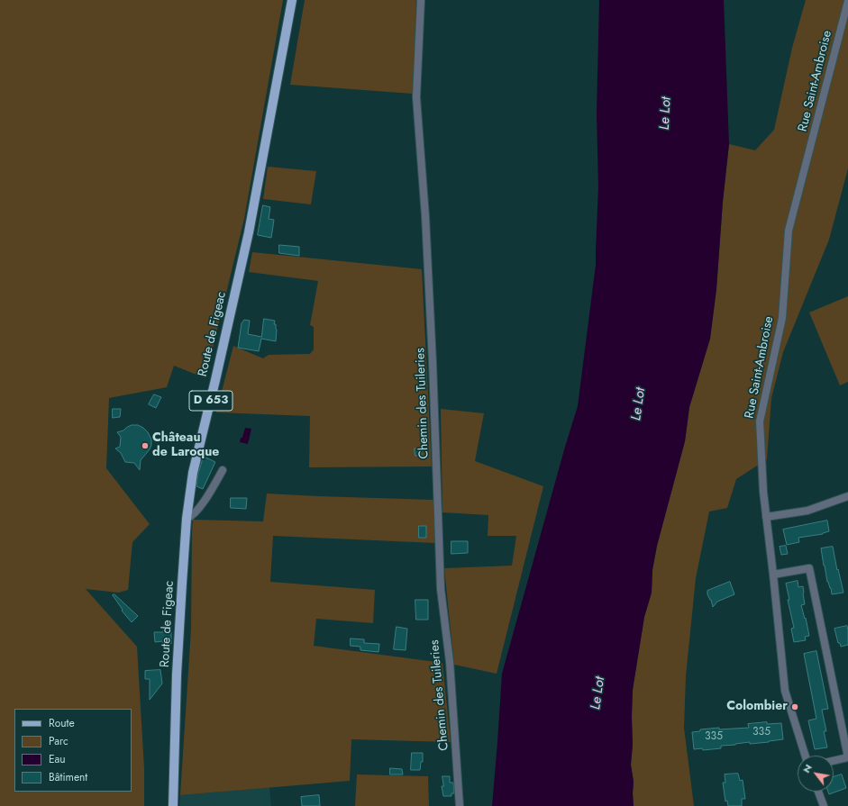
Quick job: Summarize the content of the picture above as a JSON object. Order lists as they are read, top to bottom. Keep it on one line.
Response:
{"streets":{"main road":["Route de Figeac","D 653"],"street":["Rue Saint-Ambroise","Chemin des Tuileries"]},"water":["Le Lot"],"places":["Château de Laroque","Colombier"],"house_numbers":["335","335"],"legend":["Route","Parc","Eau","Bâtiment"],"north":"top left"}
